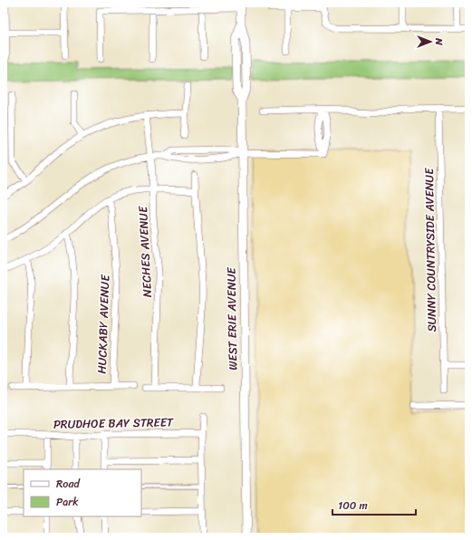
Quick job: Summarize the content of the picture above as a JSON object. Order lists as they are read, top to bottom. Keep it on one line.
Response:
{"streets":{"street":["SUNNY COUNTRYSIDE AVENUE","NECHES AVENUE","WEST ERIE AVENUE","HUCKABY AVENUE","PRUDHOE BAY STREET"]},"legend":["Road","Park"],"scale_bar":"100 m","north":"right"}
